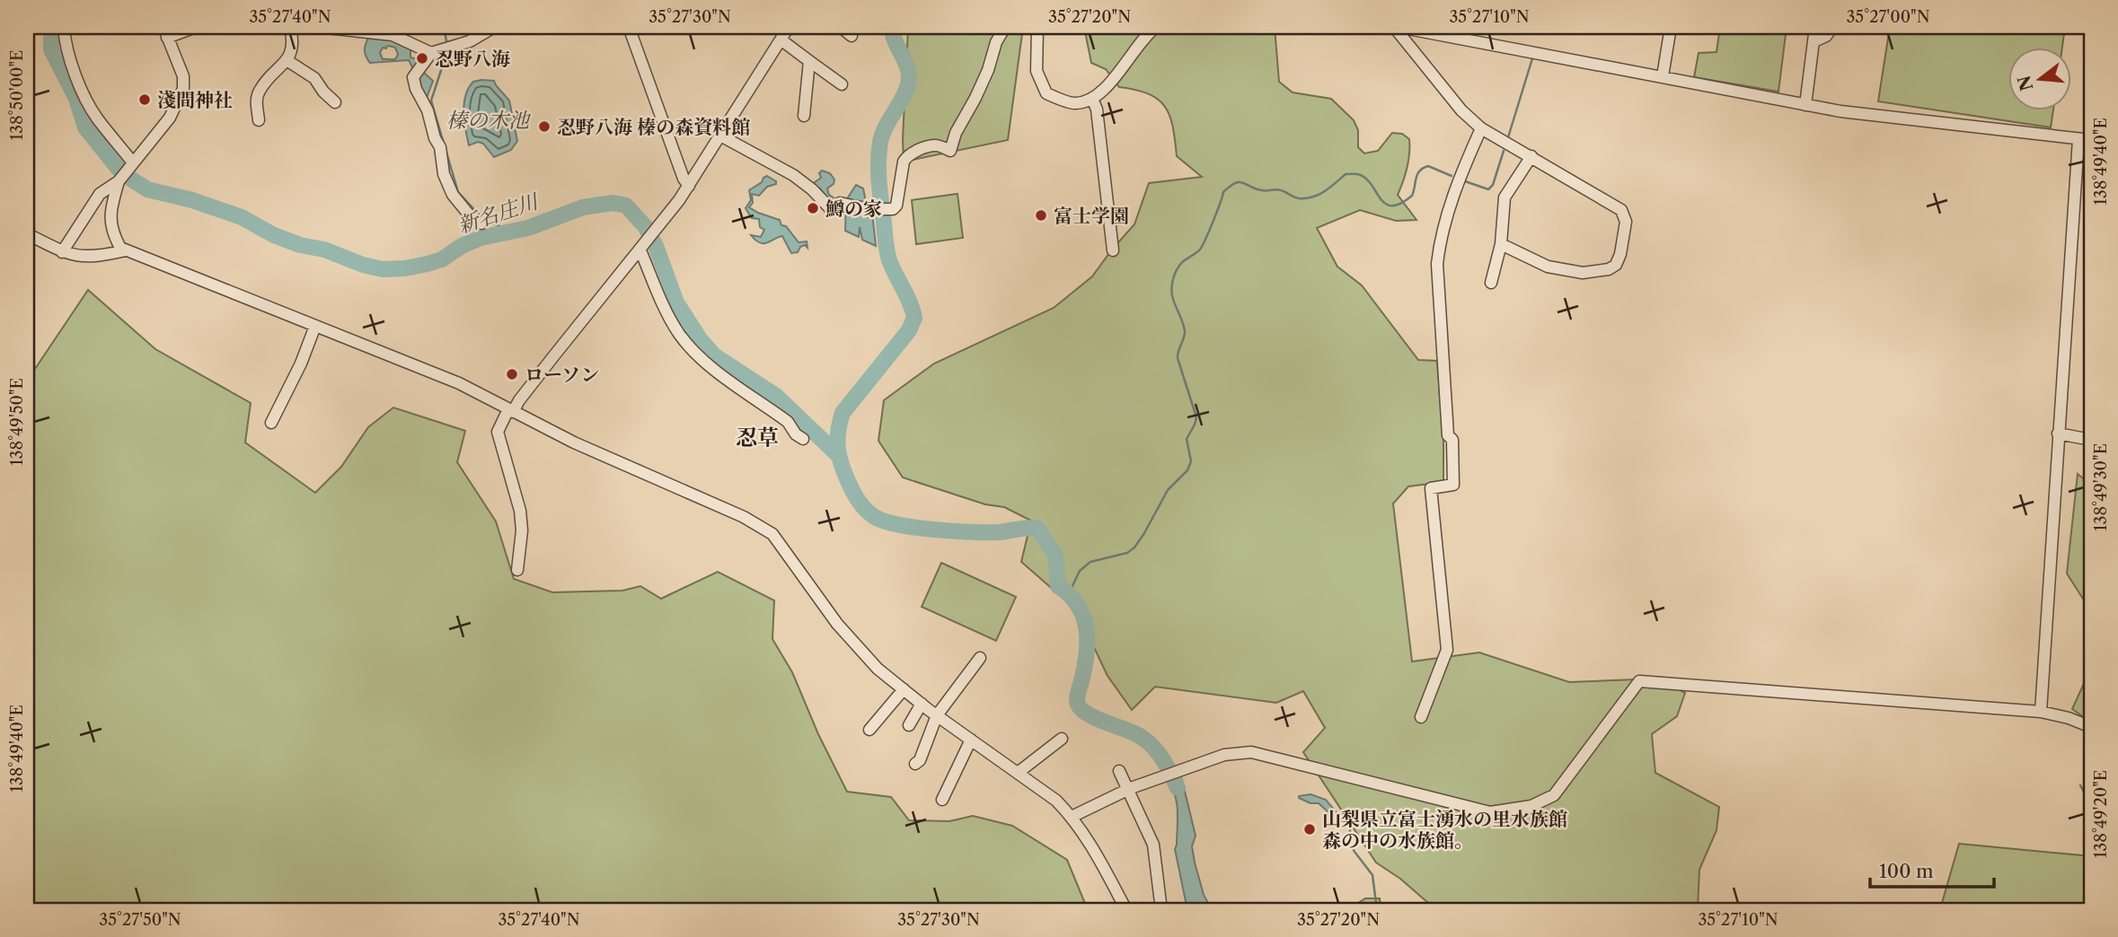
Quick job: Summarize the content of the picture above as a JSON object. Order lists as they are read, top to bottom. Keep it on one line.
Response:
{"districts":["忍草"],"water":["榛の木池","新名庄川"],"places":["忍野八海","淺間神社","忍野八海 榛の森資料館","鱒の家","富士学園","ローソン","山梨県立富士湧水の里水族館 森の中の水族館。"],"scale_bar":"100 m","north":"left","coordinates":["35°27'40\"N","35°27'30\"N","35°27'20\"N","35°27'10\"N","35°27'00\"N","138°50'00\"E","138°49'40\"E","138°49'50\"E","138°49'30\"E","138°49'20\"E","35°27'50\"N"]}
